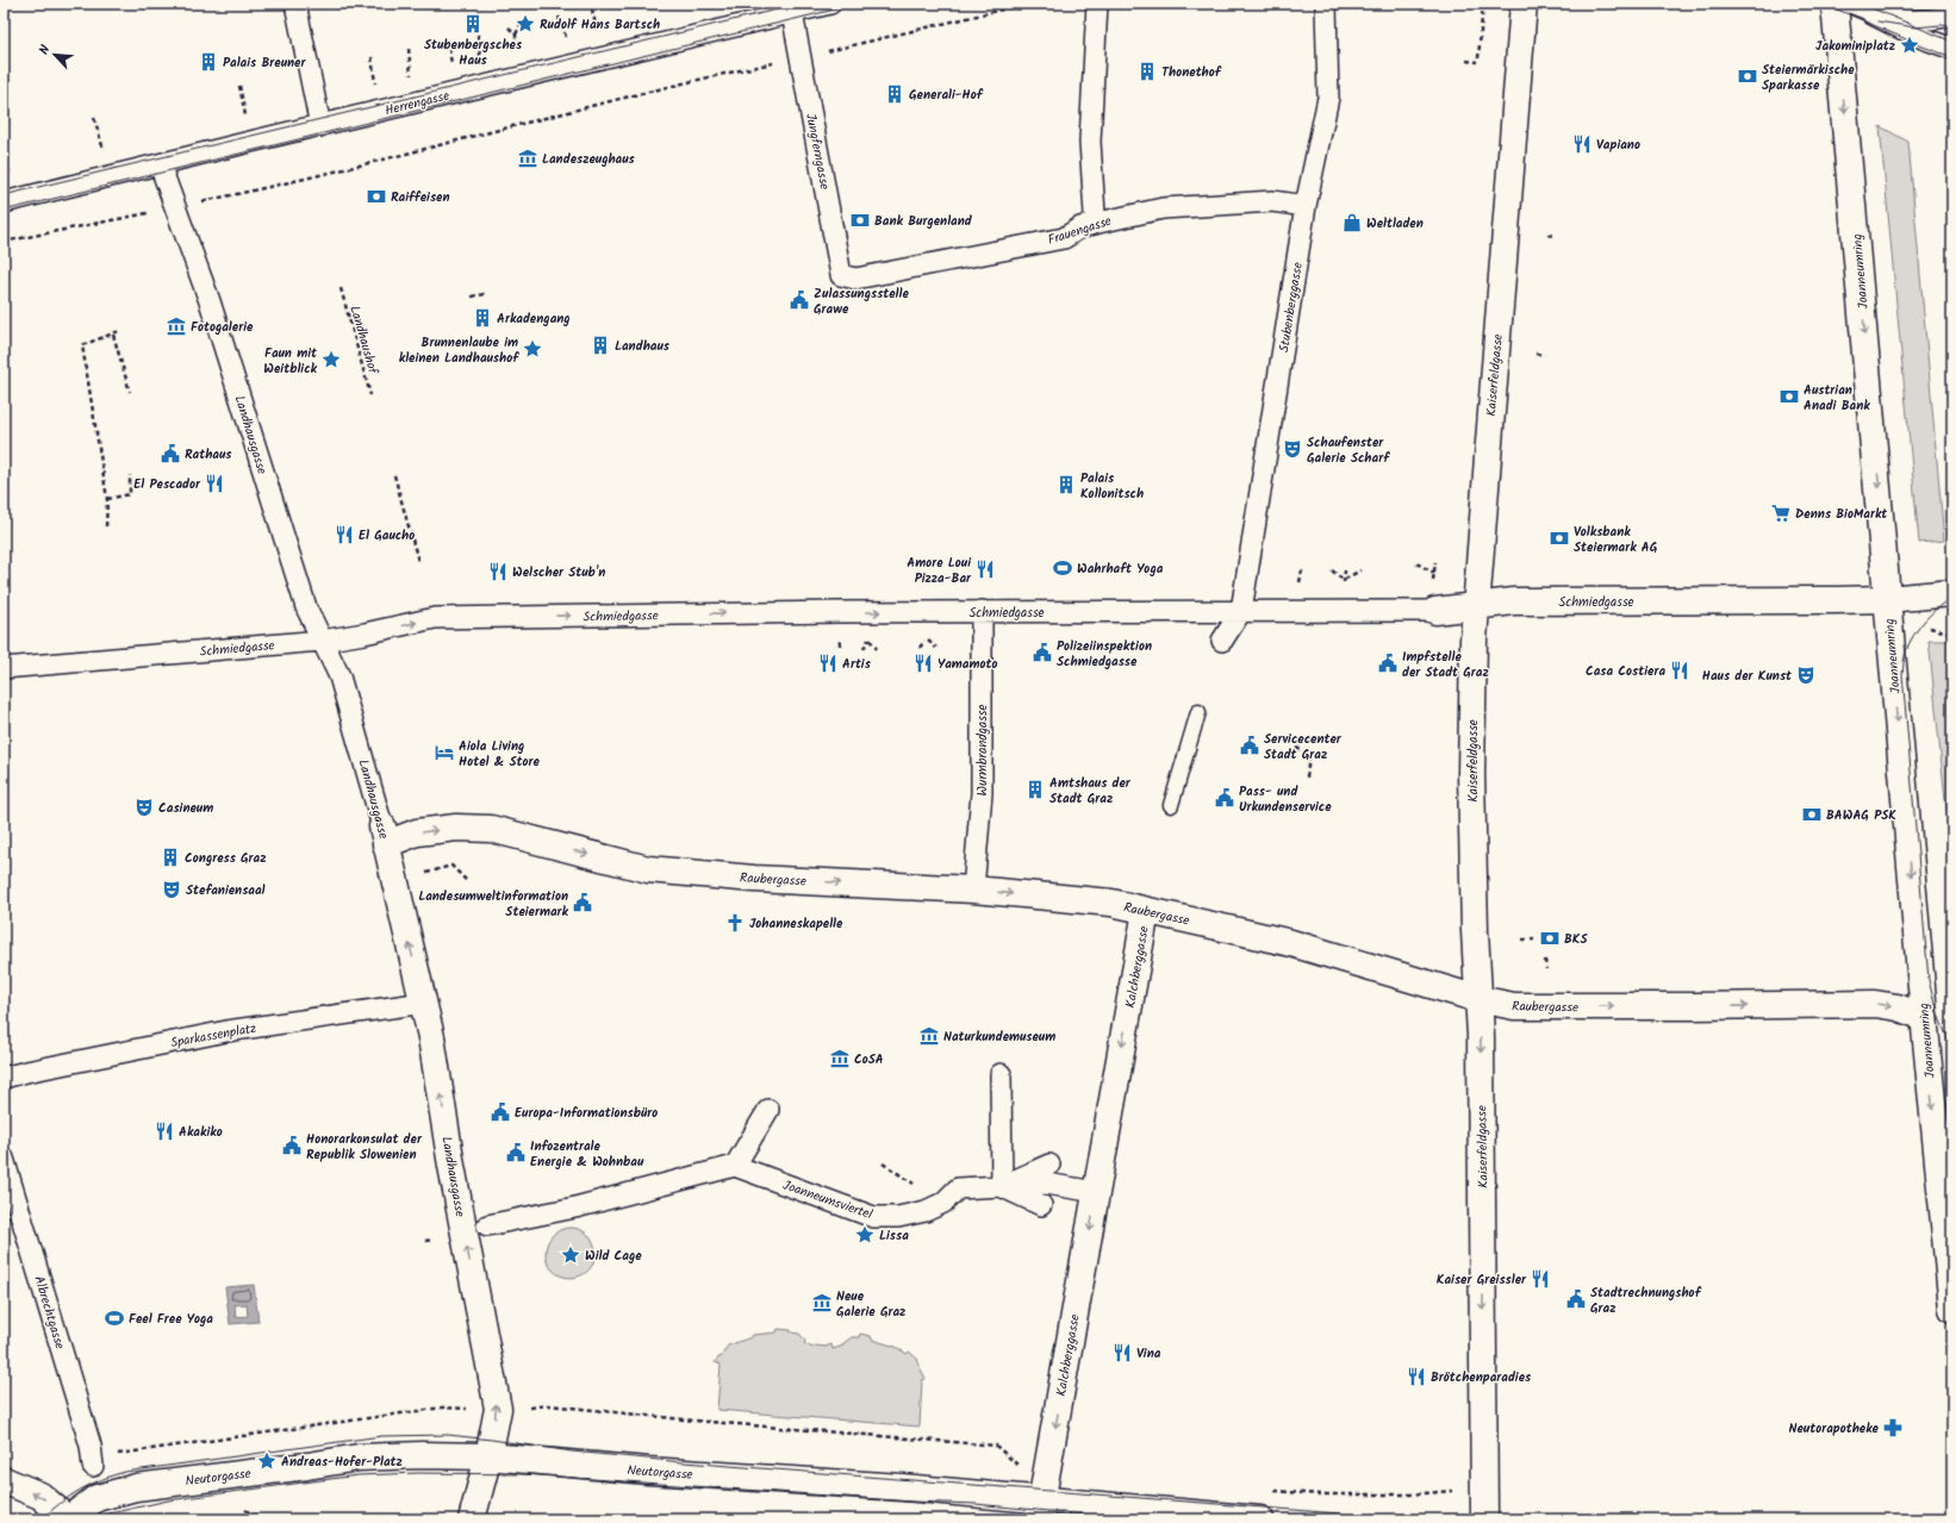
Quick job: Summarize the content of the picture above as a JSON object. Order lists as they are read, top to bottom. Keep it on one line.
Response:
{"streets":{"street":["Herrengasse","Jungferngasse","Frauengasse","Joanneumring","Stubenberggasse","Kaiserfeldgasse","Landhausgasse","Schmiedgasse","Wurmbrandgasse","Raubergasse","Kalchberggasse","Sparkassenplatz","Joanneumsviertel","Albrechtgasse","Neutorgasse"],"path":["Landhaushof"]},"crossings":[["Herrengasse","Jungferngasse"],["Herrengasse","Landhausgasse"],["Jungferngasse","Frauengasse"],["Frauengasse","Stubenberggasse"],["Joanneumring","Schmiedgasse"],["Joanneumring","Raubergasse"],["Stubenberggasse","Schmiedgasse"],["Kaiserfeldgasse","Schmiedgasse"],["Kaiserfeldgasse","Raubergasse"],["Landhausgasse","Schmiedgasse"],["Landhausgasse","Raubergasse"],["Landhausgasse","Sparkassenplatz"],["Landhausgasse","Neutorgasse"],["Schmiedgasse","Wurmbrandgasse"],["Wurmbrandgasse","Raubergasse"],["Raubergasse","Kalchberggasse"],["Kalchberggasse","Joanneumsviertel"],["Kalchberggasse","Neutorgasse"]],"one_way":["Joanneumring","Landhausgasse","Raubergasse","Kalchberggasse"],"places":{"building":["Stubenbergsches Haus","Palais Breuner","Thonethof","Generali-Hof","Arkadengang","Landhaus","Palais Kollonitsch","Amtshaus der Stadt Graz","Congress Graz"],"place":["Rudolf Hans Bartsch","Jakominiplatz","Brunnenlaube im kleinen Landhaushof","Faun mit Weitblick","Lissa","Wild Cage","Andreas-Hofer-Platz"],"bank":["Steiermärkische Sparkasse","Raiffeisen","Bank Burgenland","Austrian Anadi Bank","Volksbank Steiermark AG","BAWAG PSK","BKS"],"restaurant":["Vapiano","El Pescador","El Gaucho","Amore Loui Pizza-Bar","Welscher Stub'n","Artis","Yamamoto","Casa Costiera","Akakiko","Kaiser Greissler","Vina","Brötchenparadies"],"museum":["Landeszeughaus","Fotogalerie","Naturkundemuseum","CoSA","Neue Galerie Graz"],"shop":["Weltladen"],"public building":["Zulassungsstelle Grawe","Rathaus","Polizeiinspektion Schmiedgasse","Impfstelle der Stadt Graz","Servicecenter Stadt Graz","Pass- und Urkundenservice","Landesumweltinformation Steiermark","Europa-Informationsbüro","Honorarkonsulat der Republik Slowenien","Infozentrale Energie & Wohnbau","Stadtrechnungshof Graz"],"theatre":["Schaufenster Galerie Scharf","Haus der Kunst","Casineum","Stefaniensaal"],"supermarket":["Denns BioMarkt"],"sports":["Wahrhaft Yoga","Feel Free Yoga"],"hotel":["Aiola Living Hotel & Store"],"church":["Johanneskapelle"],"pharmacy":["Neutorapotheke"]},"north":"top left"}
